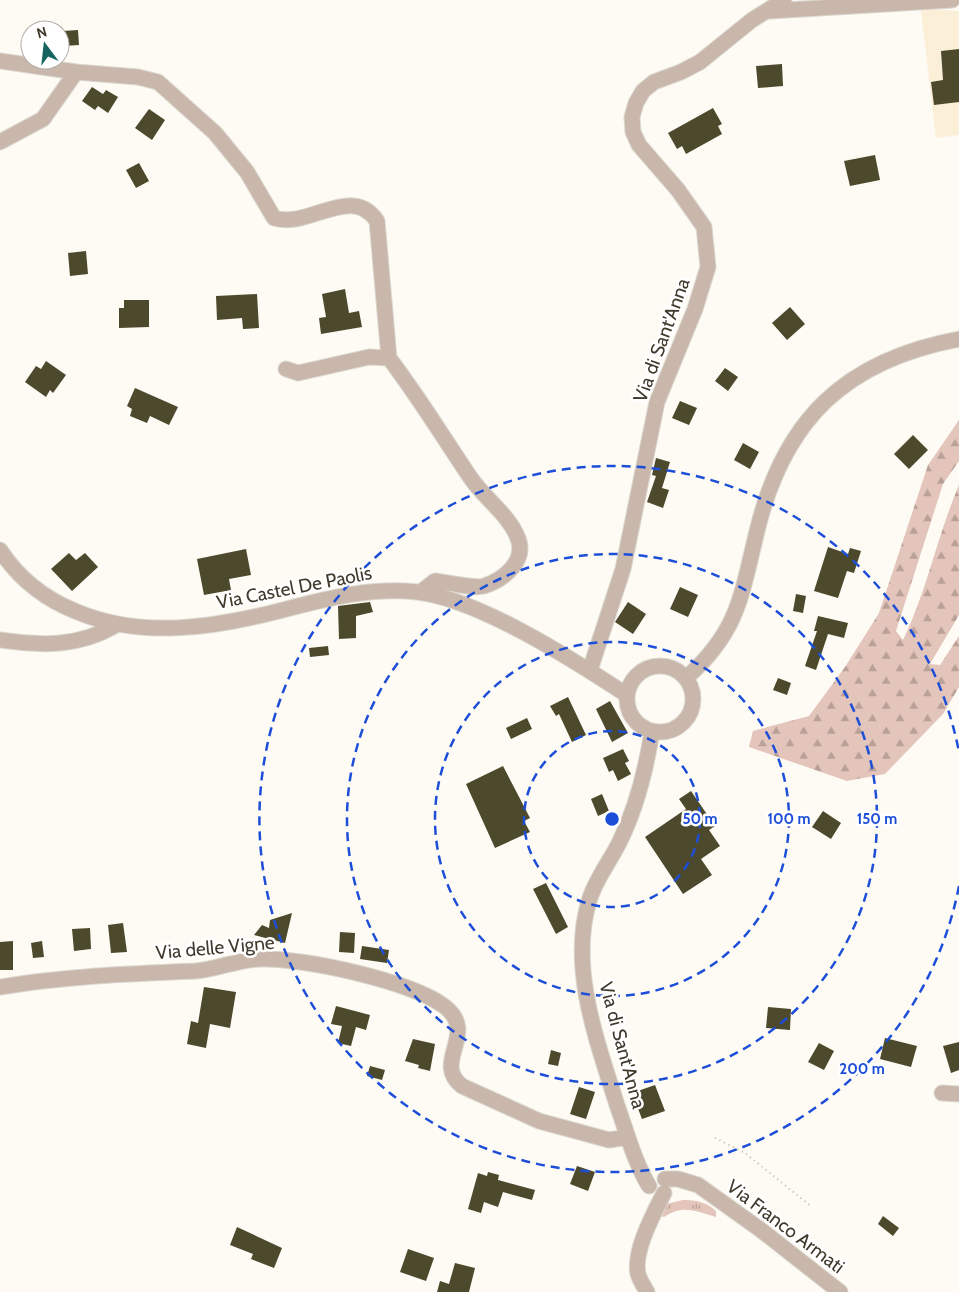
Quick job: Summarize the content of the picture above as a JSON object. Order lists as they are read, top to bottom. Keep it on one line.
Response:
{"streets":{"street":["Via di Sant'Anna","Via Castel De Paolis","Via delle Vigne","Via Franco Armati"]},"crossings":[["Via di Sant'Anna","Via Castel De Paolis"],["Via di Sant'Anna","Via delle Vigne"],["Via di Sant'Anna","Via Franco Armati"]],"north":"top","rings":["50 m","100 m","150 m","200 m"]}
